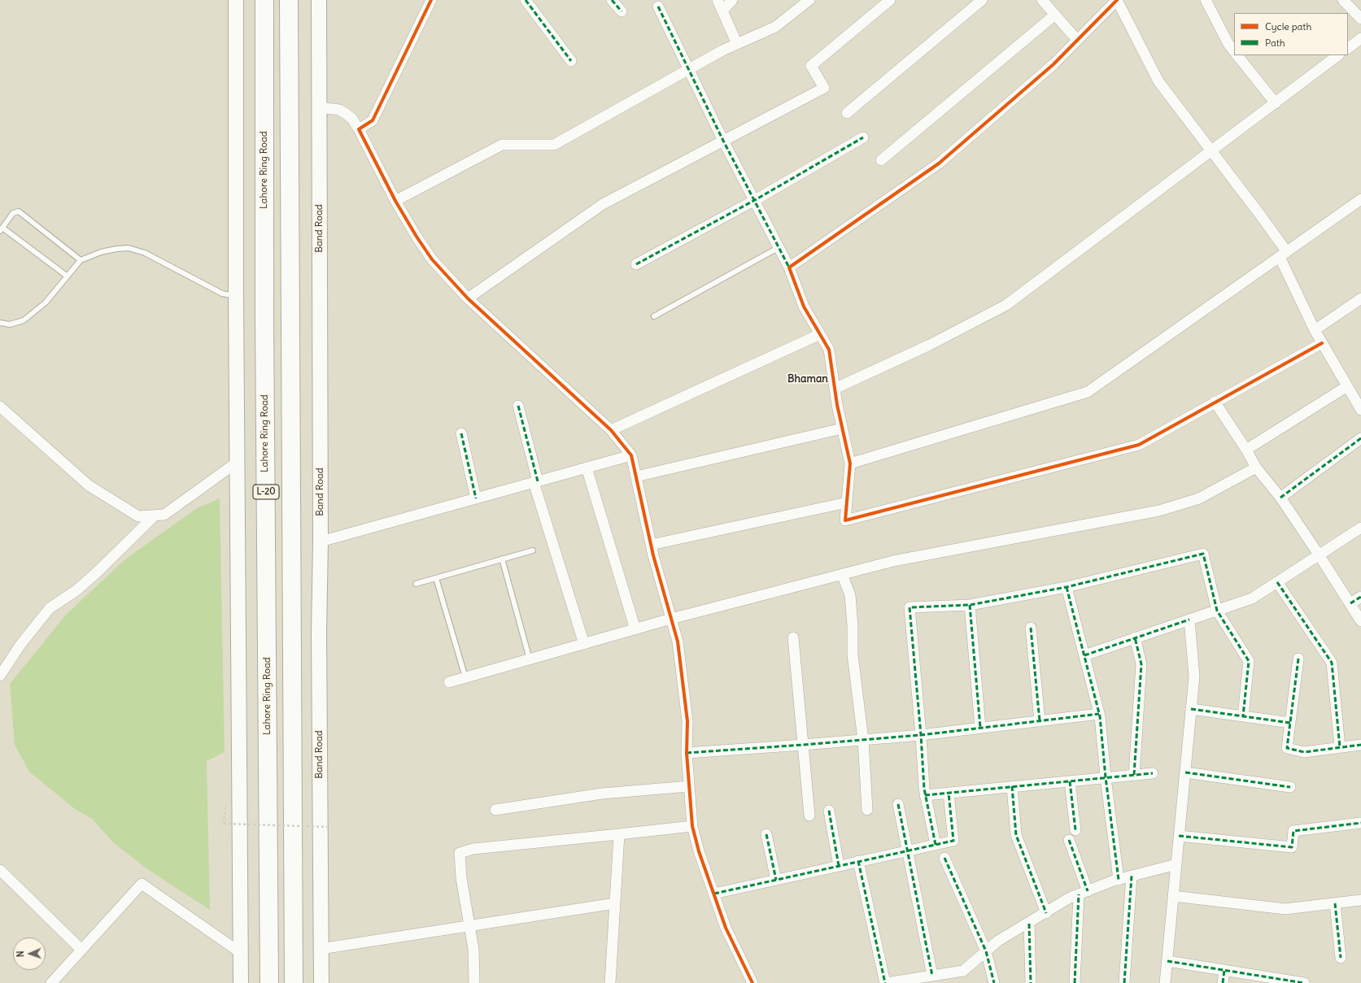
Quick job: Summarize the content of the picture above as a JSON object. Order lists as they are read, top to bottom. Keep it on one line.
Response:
{"streets":{"highway":["Lahore Ring Road","L-20"],"main road":["Band Road"]},"districts":["Bhaman"],"legend":["Cycle path","Path"],"north":"left"}
